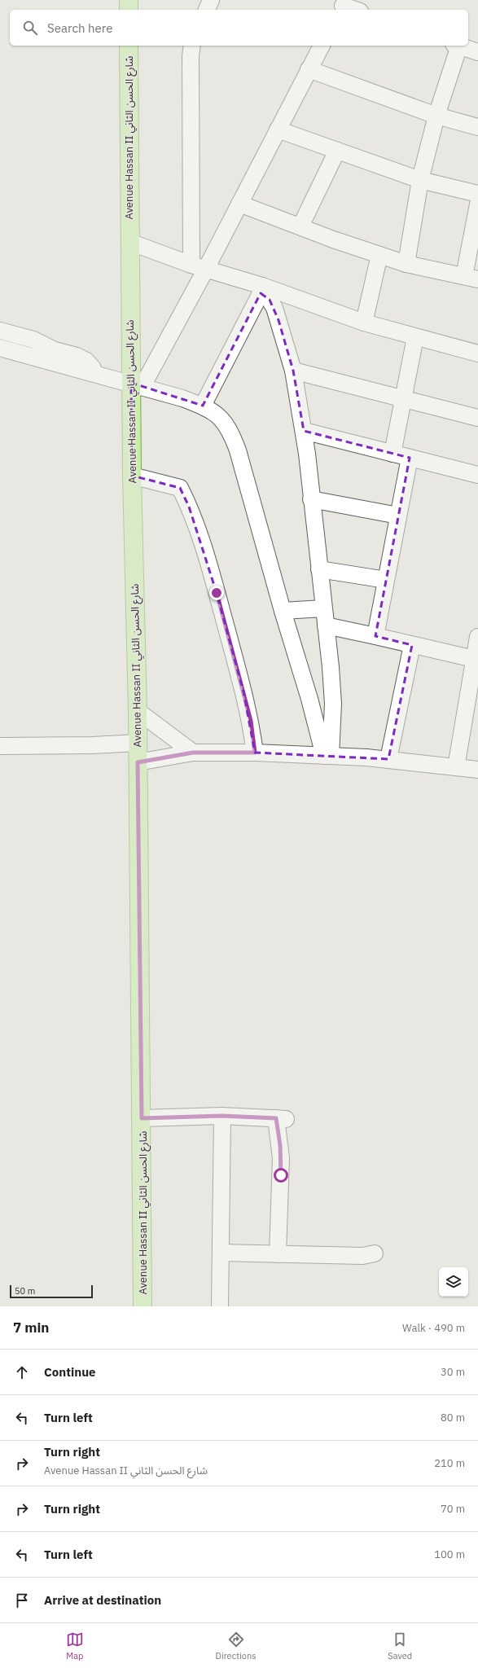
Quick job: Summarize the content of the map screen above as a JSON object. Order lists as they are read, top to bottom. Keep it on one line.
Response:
{"streets":{"main road":["Avenue Hassan II شارع الحسن الثاني"]},"scale_bar":"50 m","page":{"search":"Search here","scale":"50 m","heading":["7 min","Walk · 490 m"],"list":[["Continue","30 m"],["Turn left","80 m"],["Turn right","Avenue Hassan II شارع الحسن الثاني","210 m"],["Turn right","70 m"],["Turn left","100 m"],"Arrive at destination"],"nav":["Map","Directions","Saved"]}}
